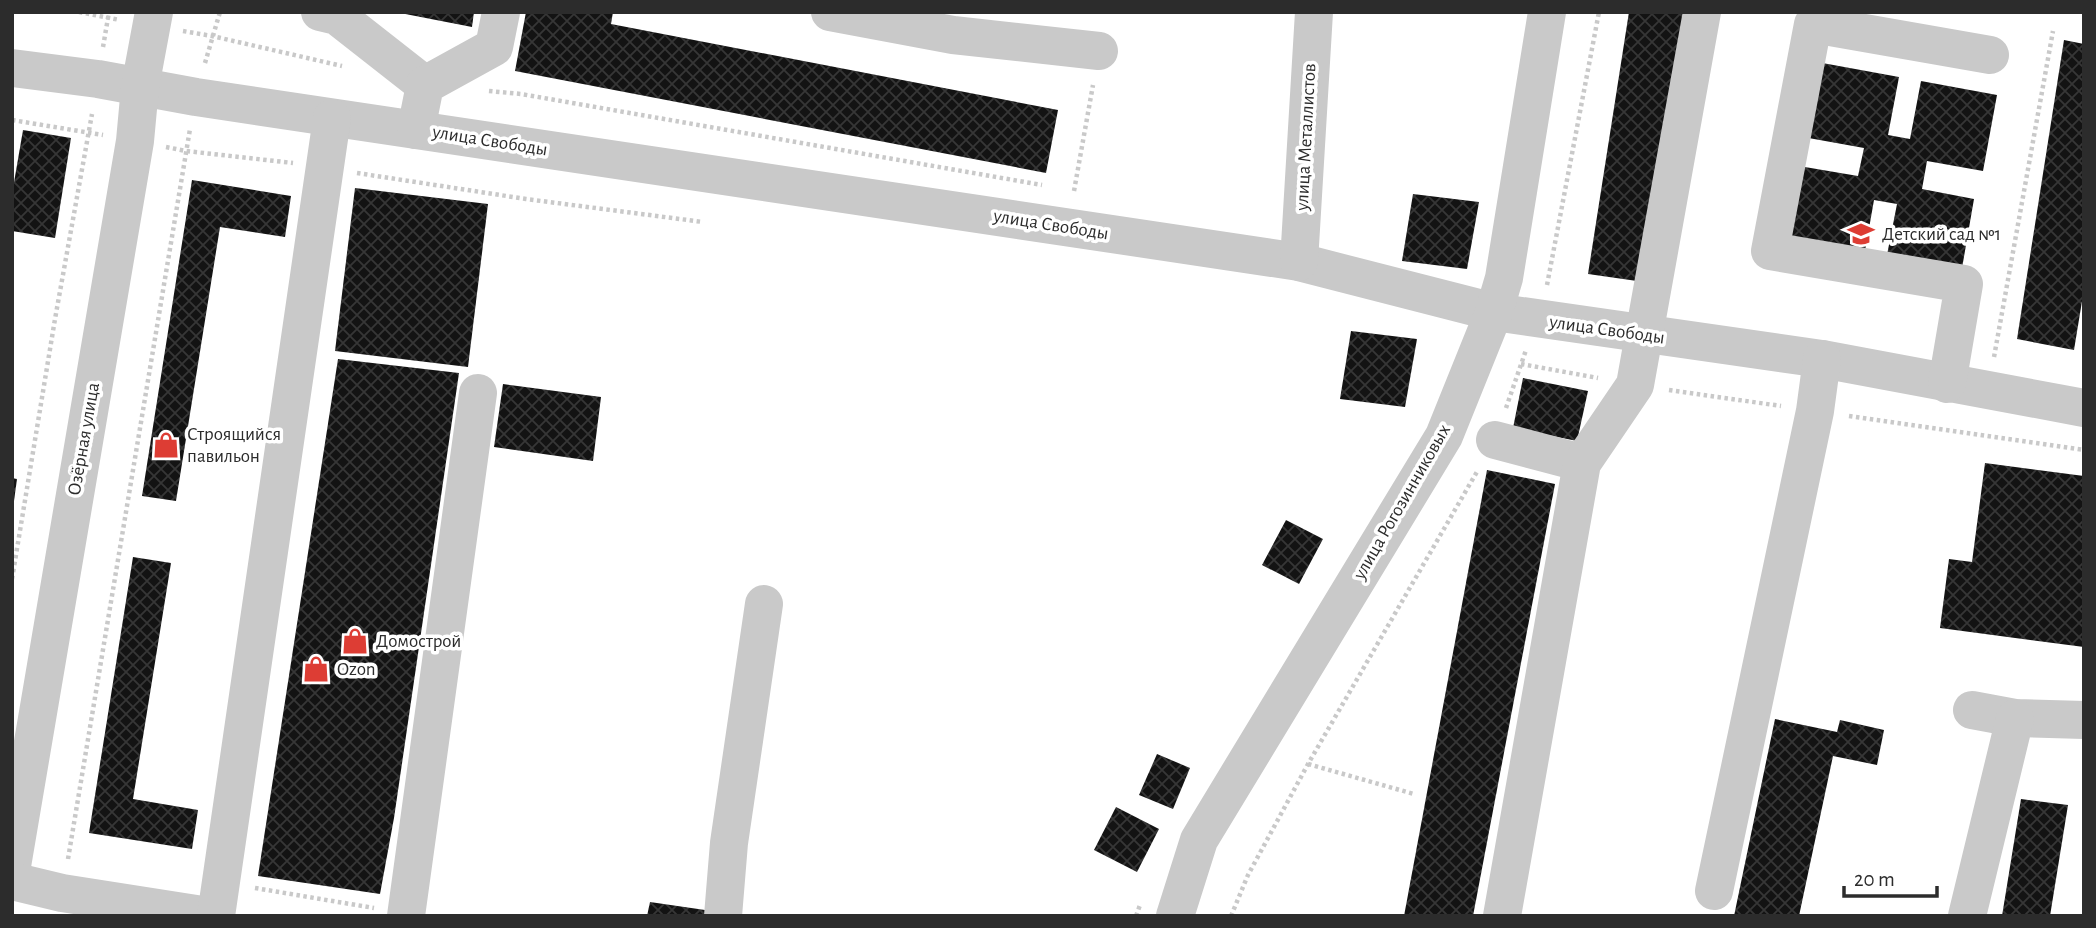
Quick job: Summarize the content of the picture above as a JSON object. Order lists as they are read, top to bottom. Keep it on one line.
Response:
{"streets":{"street":["улица Металлистов","улица Свободы","Озёрная улица","улица Рогозинниковых"]},"crossings":[["улица Металлистов","улица Свободы"],["улица Свободы","Озёрная улица"],["улица Свободы","улица Рогозинниковых"]],"places":{"school or university":["Детский сад №1"],"shop":["Строящийся павильон","Домострой","Ozon"]},"scale_bar":"20 m"}
